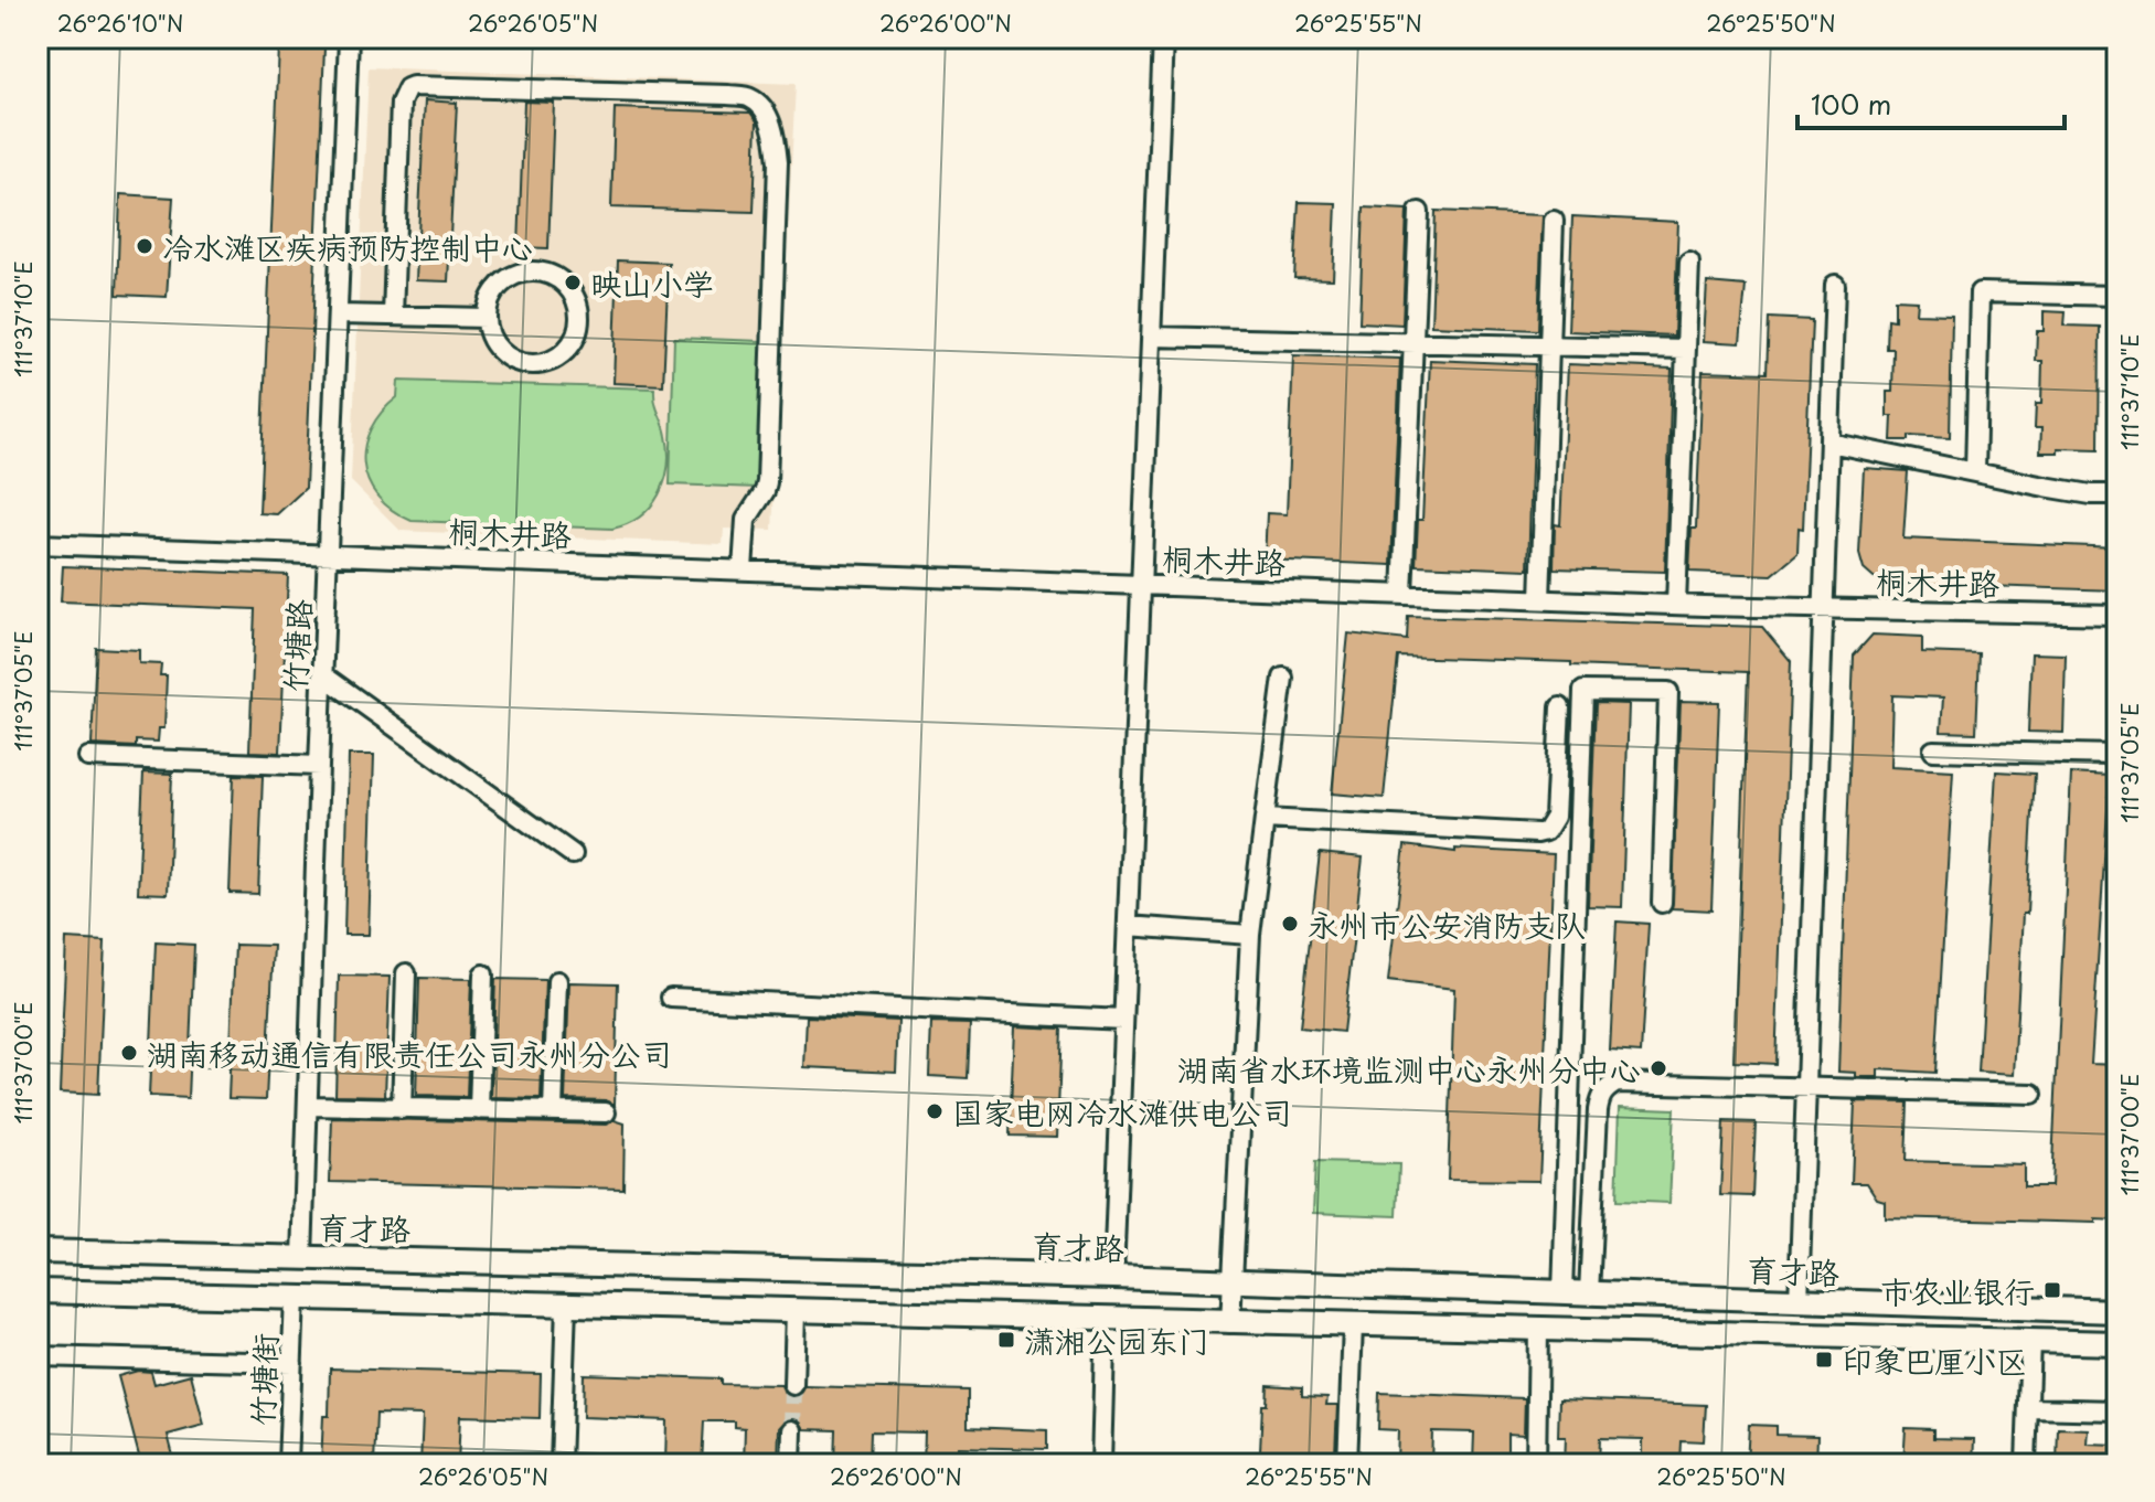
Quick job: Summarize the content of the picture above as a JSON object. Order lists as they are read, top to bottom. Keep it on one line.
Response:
{"streets":{"main road":["育才路"],"street":["桐木井路","竹塘路","竹塘街"]},"crossings":[["桐木井路","竹塘路"],["竹塘路","育才路"],["育才路","竹塘街"]],"places":{"other":["冷水滩区疾病预防控制中心","映山小学","永州市公安消防支队","湖南移动通信有限责任公司永州分公司","湖南省水环境监测中心永州分中心","国家电网冷水滩供电公司"],"transit":["市农业银行","潇湘公园东门","印象巴厘小区"]},"scale_bar":"100 m","coordinates":["26°26'10\"N","26°26'05\"N","26°26'00\"N","26°25'55\"N","26°25'50\"N","111°37'10\"E","111°37'05\"E","111°37'00\"E"]}
